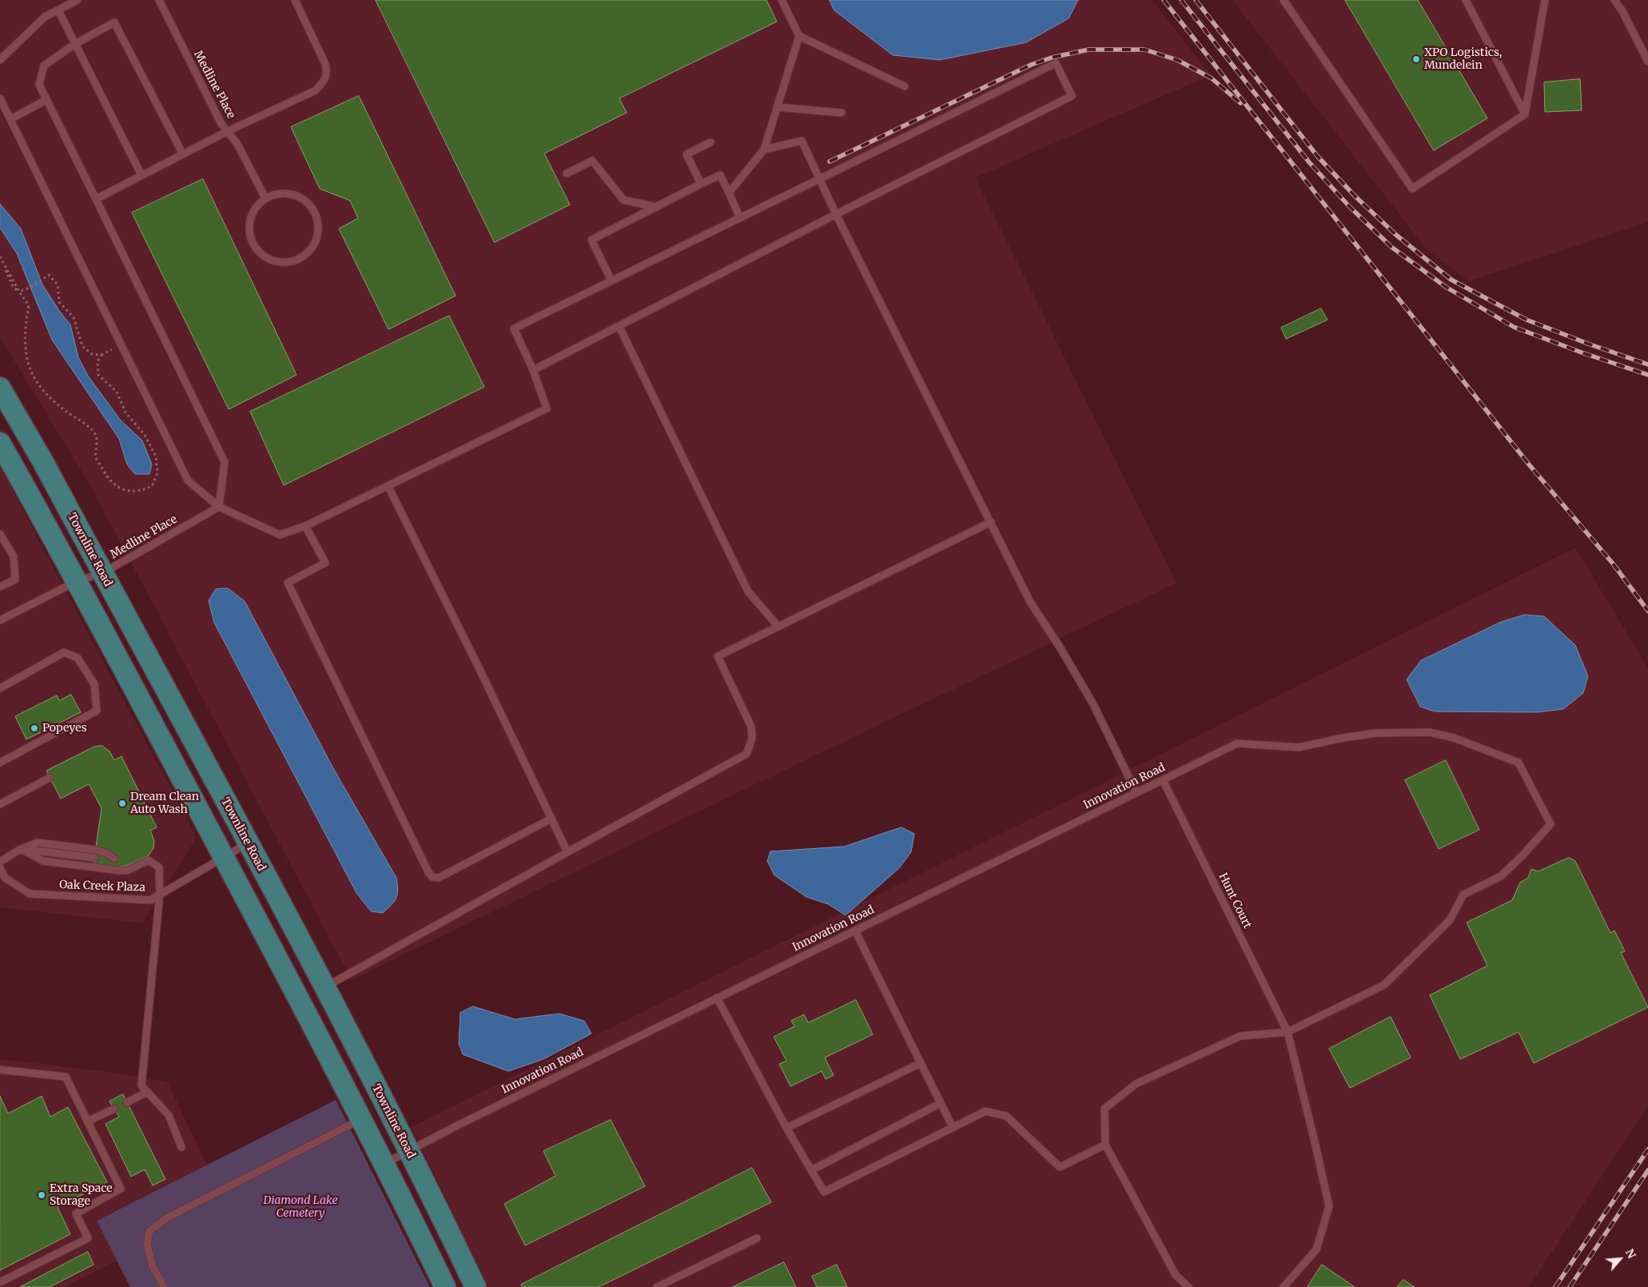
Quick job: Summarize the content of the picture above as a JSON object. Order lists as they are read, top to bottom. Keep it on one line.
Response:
{"streets":{"main road":["Townline Road"],"lane":["Medline Place","Innovation Road","Oak Creek Plaza","Hunt Court"]},"crossings":[["Medline Place","Townline Road"],["Townline Road","Innovation Road"],["Townline Road","Oak Creek Plaza"],["Innovation Road","Hunt Court"]],"parks":["Diamond Lake Cemetery"],"places":["XPO Logistics, Mundelein","Popeyes","Dream Clean Auto Wash","Extra Space Storage"],"north":"top right"}
